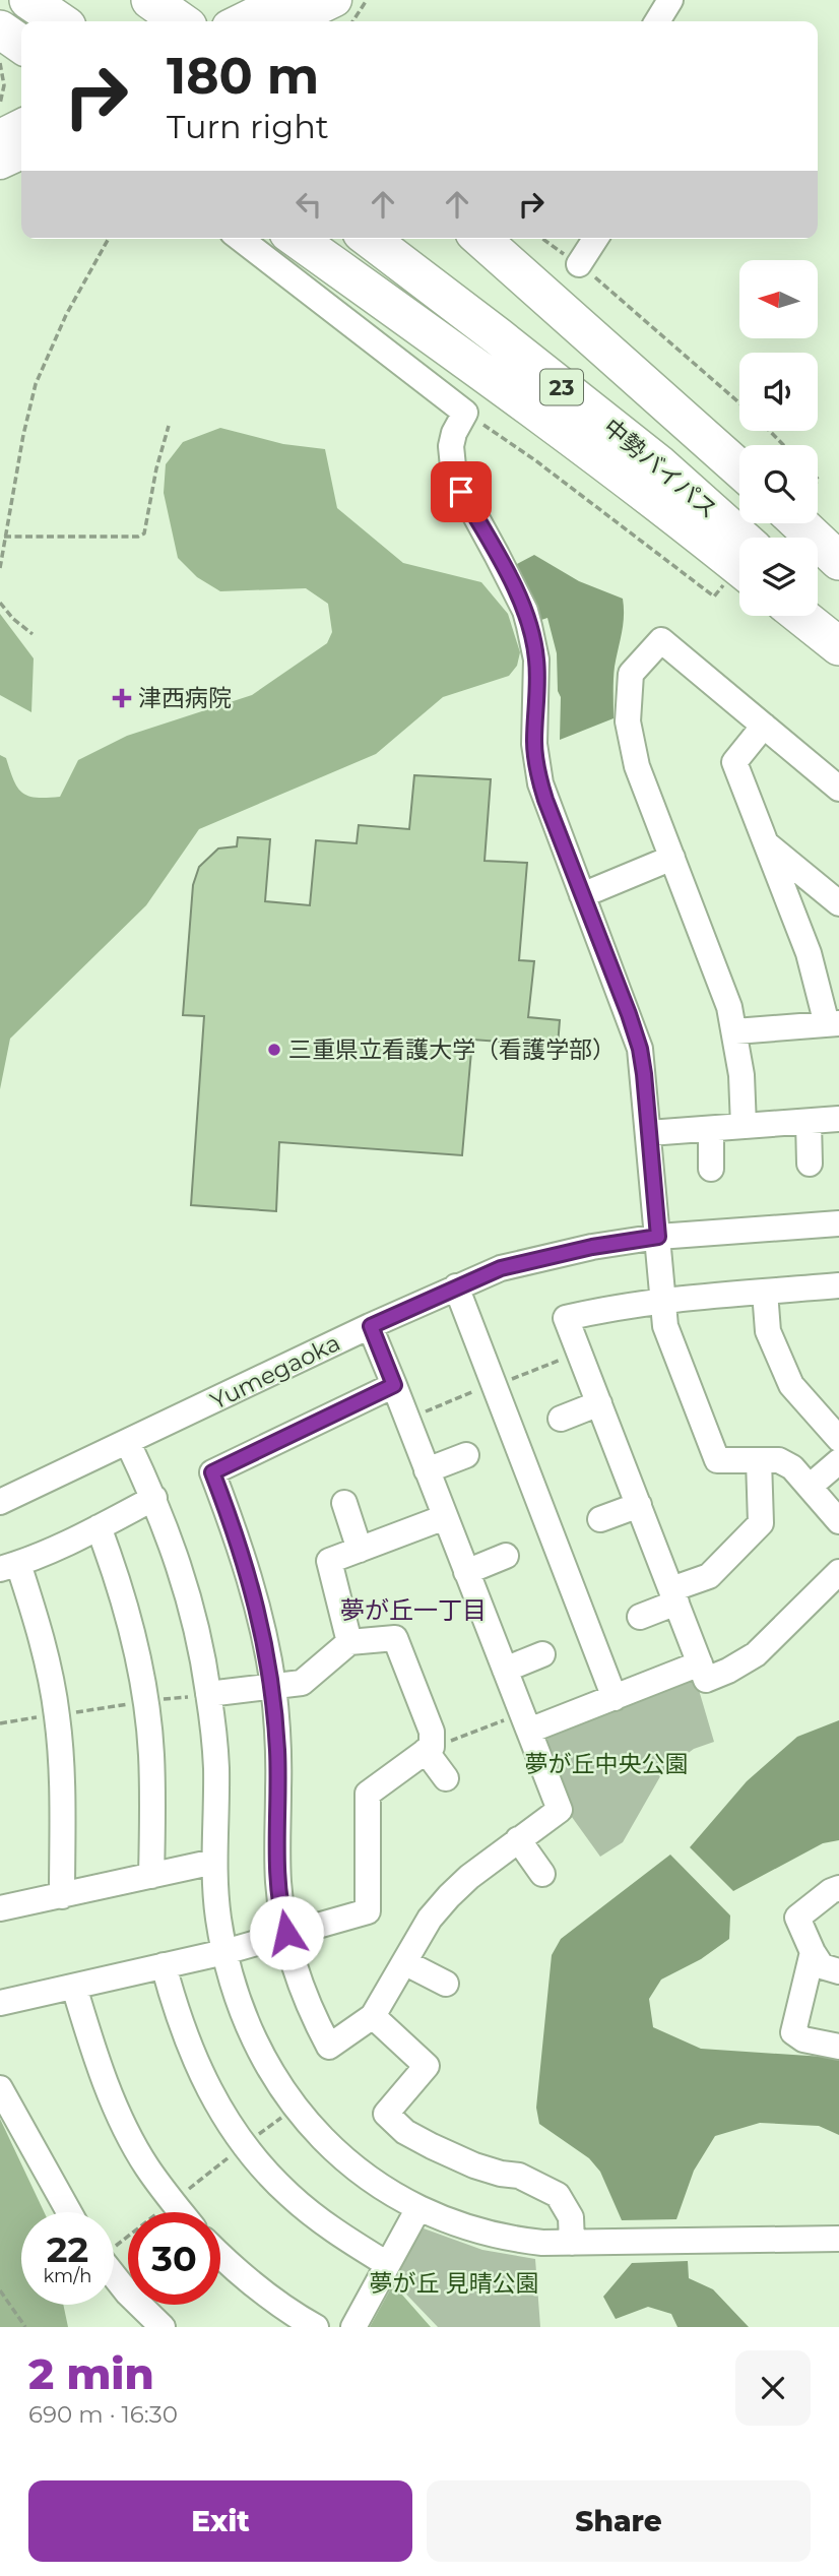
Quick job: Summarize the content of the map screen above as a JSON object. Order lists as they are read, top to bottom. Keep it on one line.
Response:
{"streets":{"highway":["23","中勢バイパス"],"street":["Yumegaoka"]},"districts":["夢が丘一丁目"],"parks":["夢が丘中央公園","夢が丘 見晴公園"],"places":{"health":["津西病院"],"other":["三重県立看護大学（看護学部）"]},"north":"left","page":{"turn":["180 m","Turn right"],"speed":"22 km/h","limit":"30","heading":["2 min","690 m · 16:30"],"buttons":["Exit","Share"]}}
